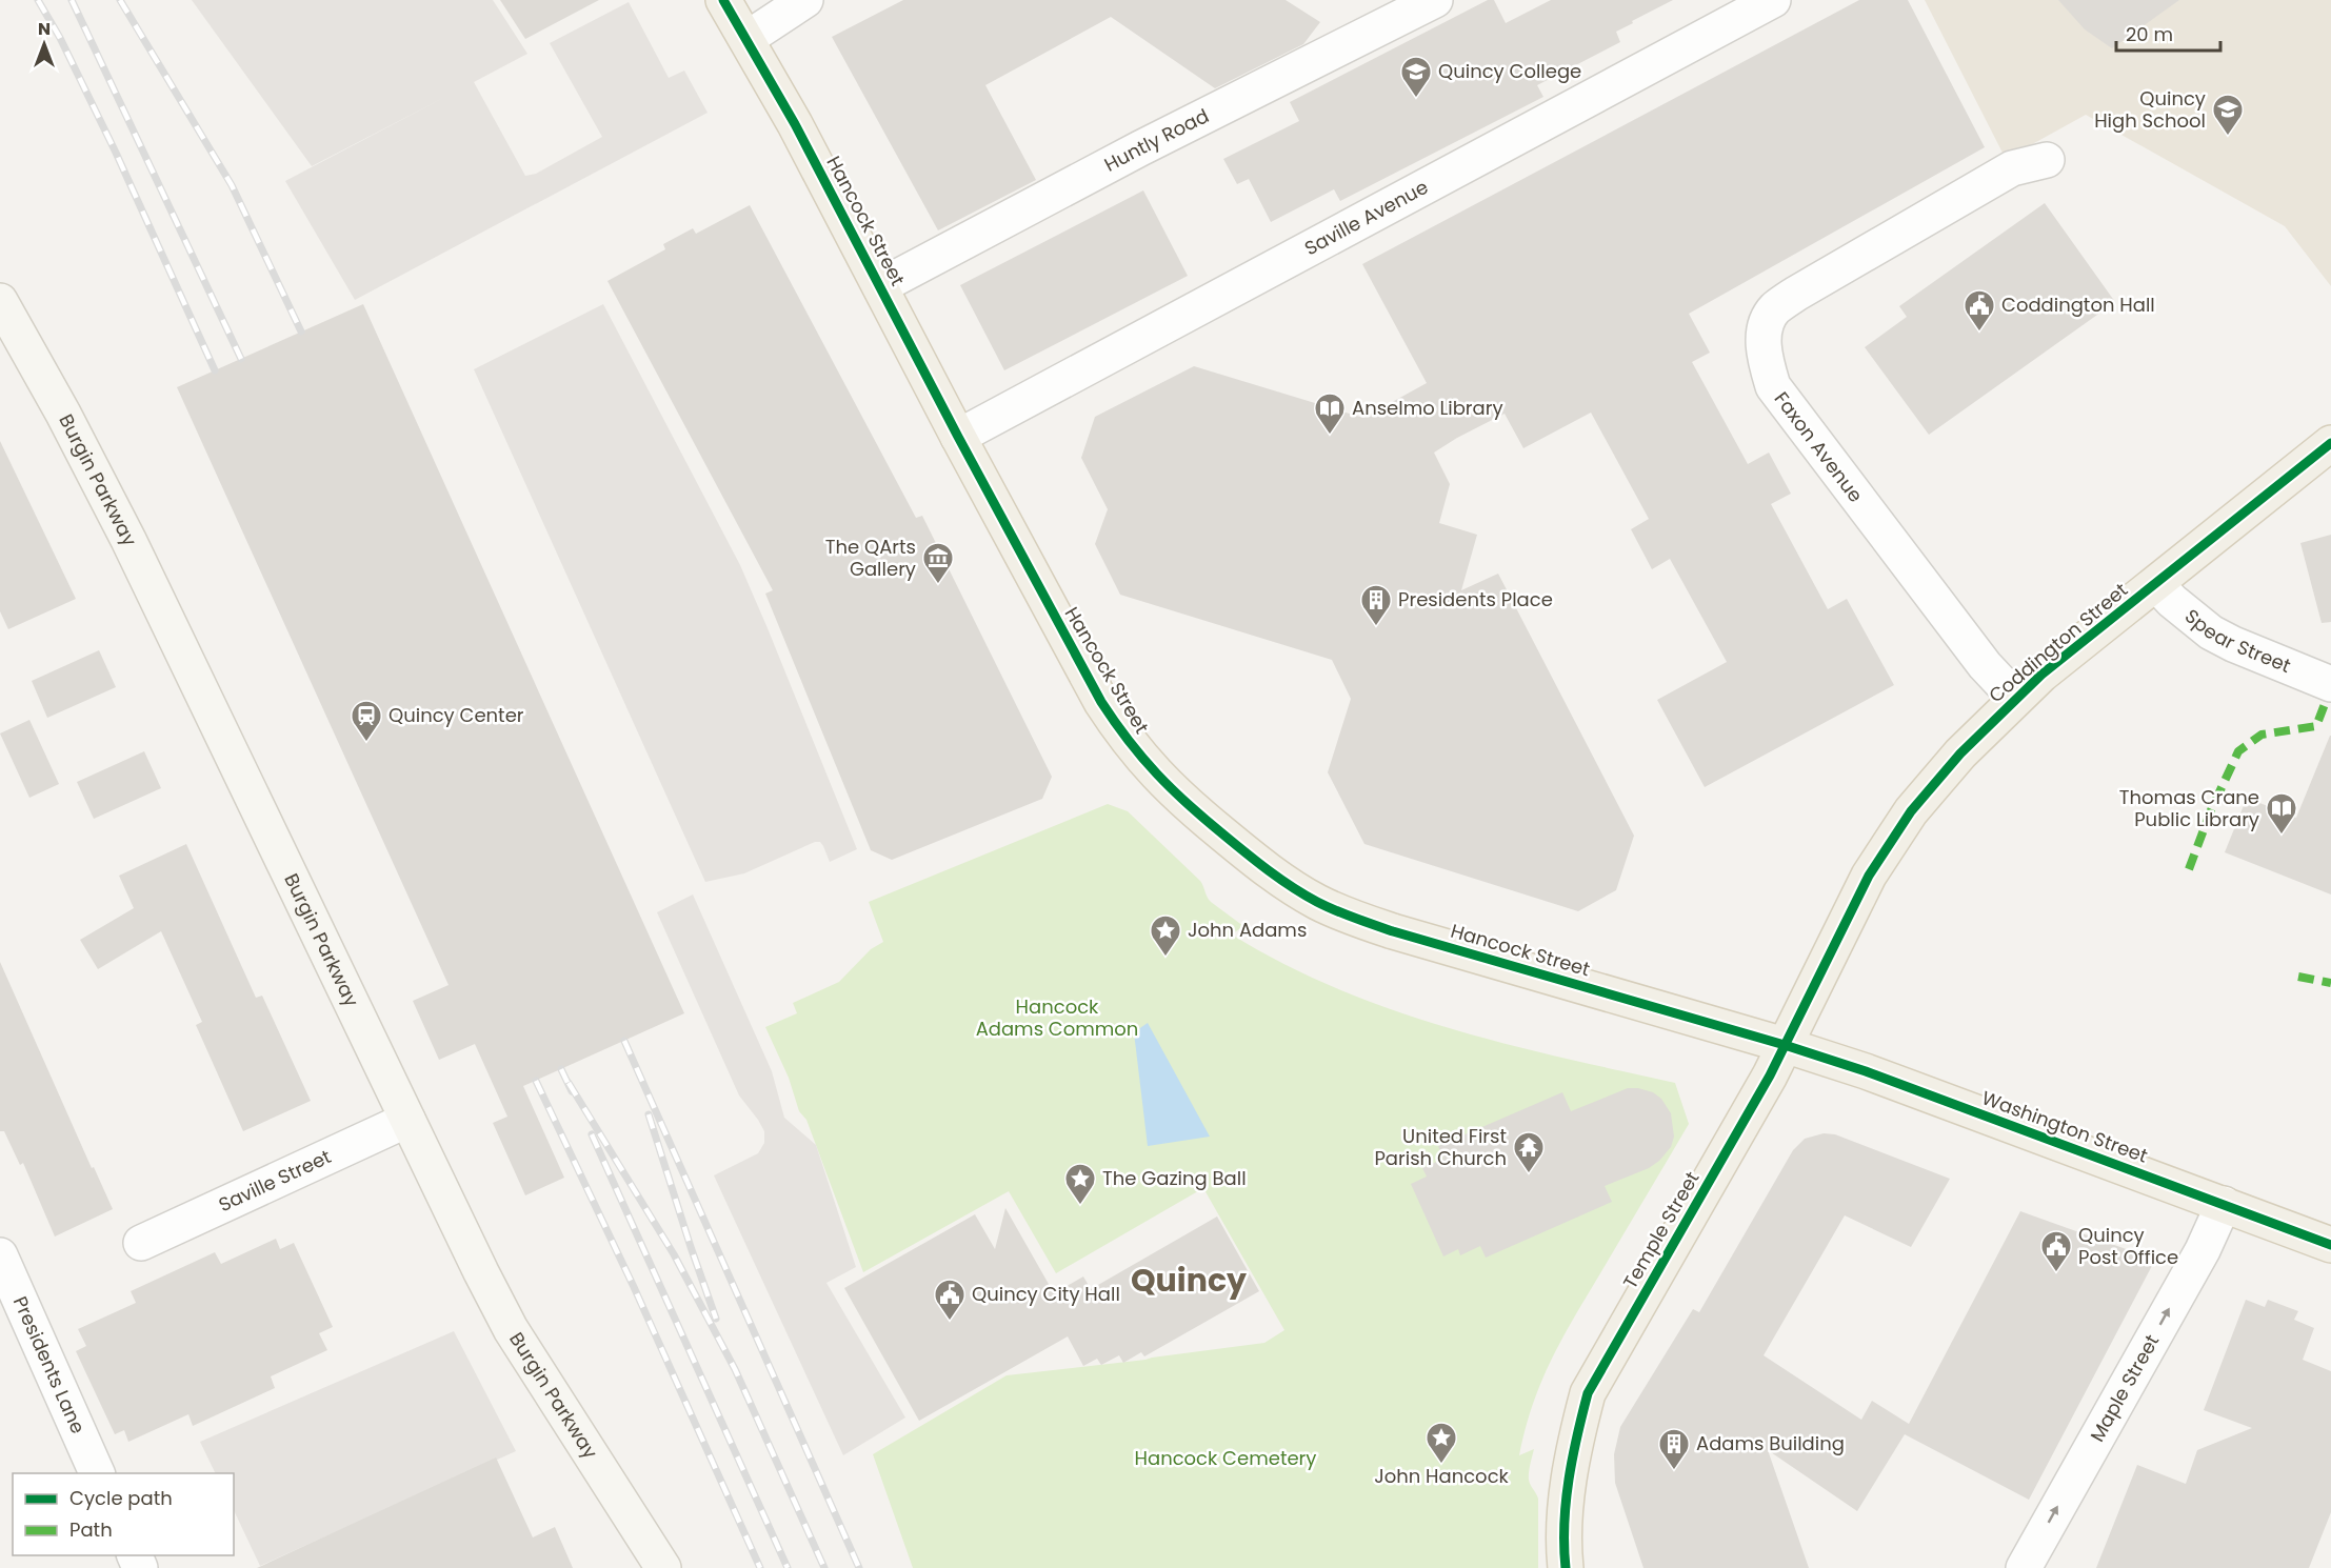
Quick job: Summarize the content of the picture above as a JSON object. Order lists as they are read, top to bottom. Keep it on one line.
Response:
{"streets":{"main road":["Hancock Street","Burgin Parkway","Coddington Street","Washington Street","Temple Street"],"street":["Huntly Road","Saville Avenue","Faxon Avenue","Spear Street","Saville Street","Presidents Lane","Maple Street"]},"crossings":[["Huntly Road","Hancock Street"],["Saville Avenue","Hancock Street"],["Hancock Street","Coddington Street"],["Hancock Street","Washington Street"],["Hancock Street","Temple Street"],["Faxon Avenue","Coddington Street"],["Burgin Parkway","Saville Street"],["Spear Street","Coddington Street"],["Coddington Street","Washington Street"],["Coddington Street","Temple Street"],["Washington Street","Temple Street"],["Washington Street","Maple Street"]],"one_way":["Maple Street"],"districts":["Quincy"],"parks":["Hancock Adams Common","Hancock Cemetery"],"places":{"school or university":["Quincy College","Quincy High School"],"public building":["Coddington Hall","Quincy Post Office","Quincy City Hall"],"library":["Anselmo Library","Thomas Crane Public Library"],"museum":["The QArts Gallery"],"building":["Presidents Place","Adams Building"],"station":["Quincy Center"],"place":["John Adams","The Gazing Ball","John Hancock"],"temple":["United First Parish Church"]},"legend":["Cycle path","Path"],"scale_bar":"20 m","north":"top"}
